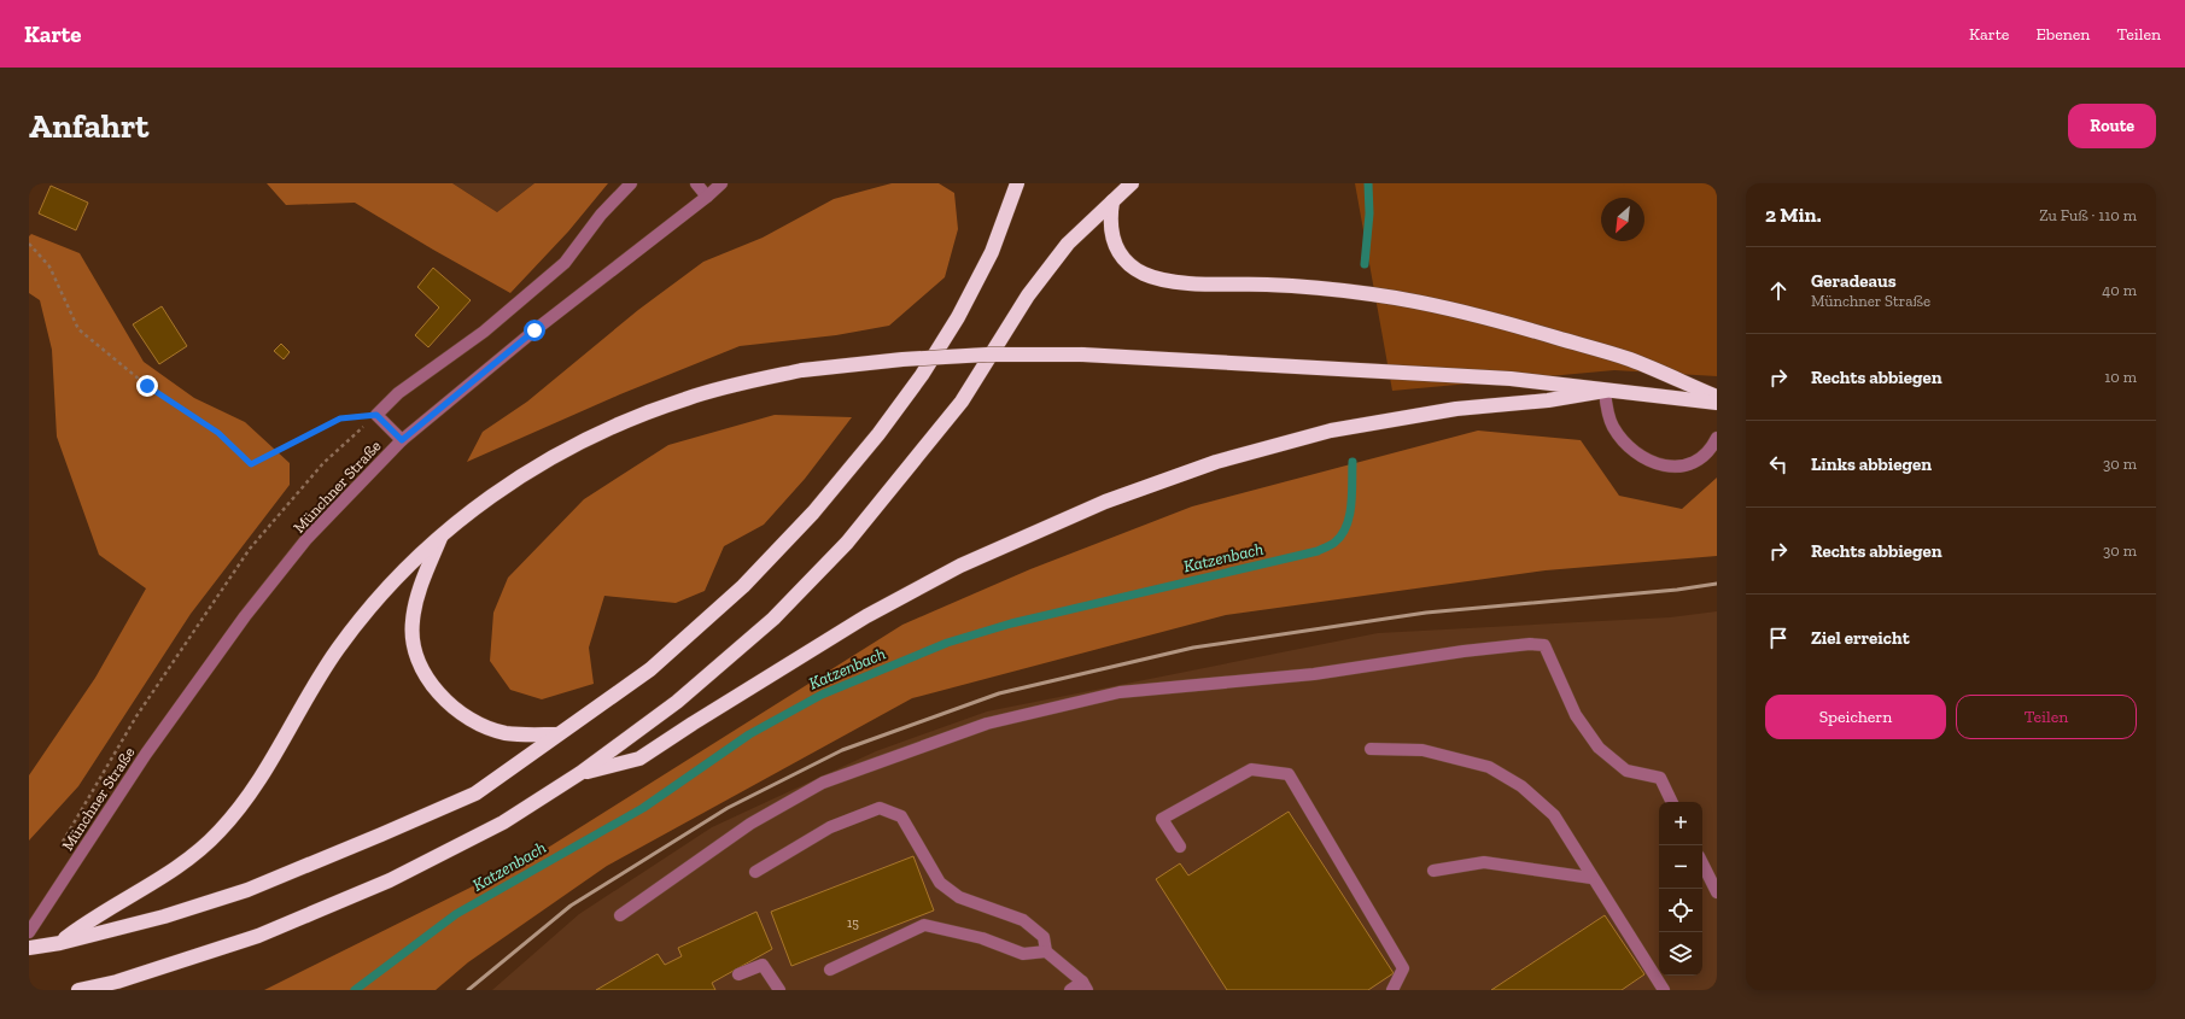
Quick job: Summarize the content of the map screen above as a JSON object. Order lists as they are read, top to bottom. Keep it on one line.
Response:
{"streets":{"street":["Münchner Straße"]},"water":["Katzenbach"],"house_numbers":["15"],"north":"bottom left","page":{"header":"Karte","nav":["Karte","Ebenen","Teilen"],"buttons":["Route",["Speichern","Teilen"]],"title":"Anfahrt","heading":["2 Min.","Zu Fuß · 110 m"],"list":[["Geradeaus","Münchner Straße","40 m"],["Rechts abbiegen","10 m"],["Links abbiegen","30 m"],["Rechts abbiegen","30 m"],"Ziel erreicht"],"map_buttons":["+","−"]}}
